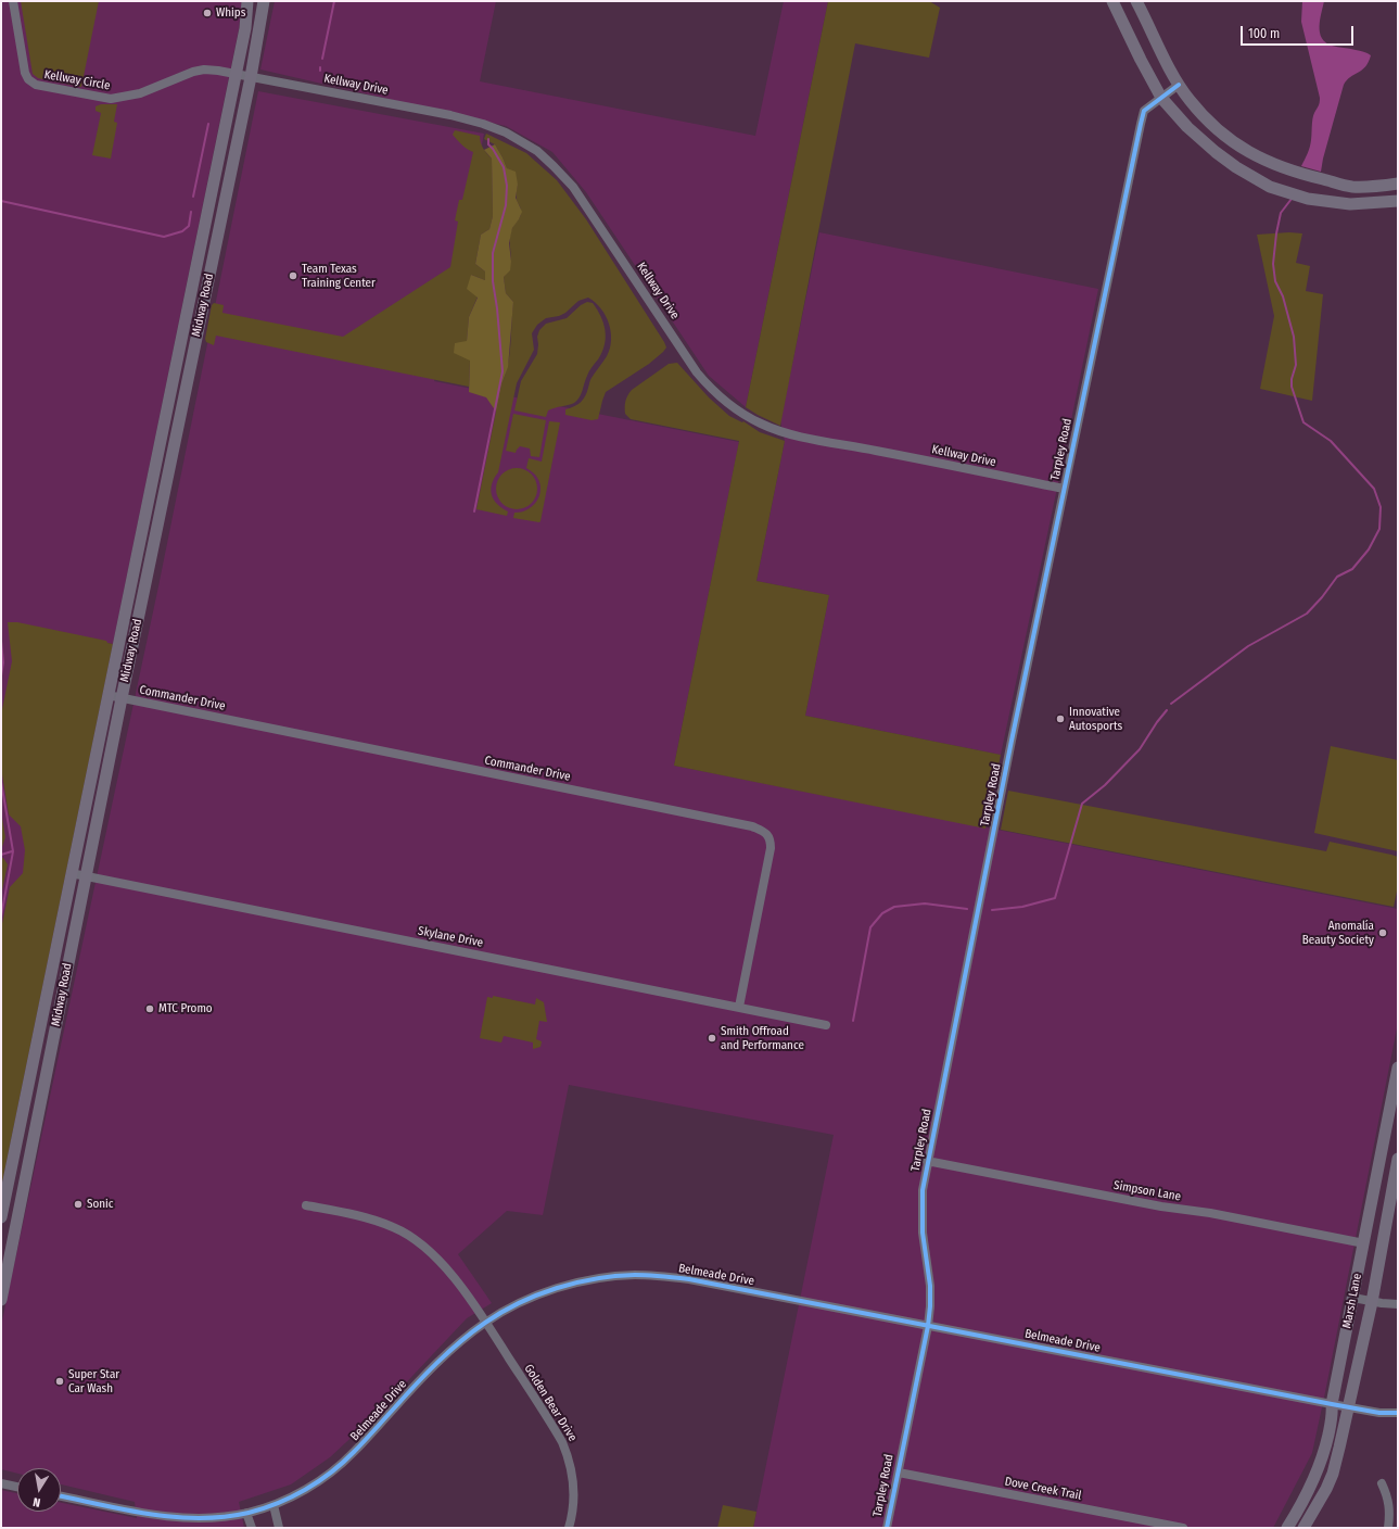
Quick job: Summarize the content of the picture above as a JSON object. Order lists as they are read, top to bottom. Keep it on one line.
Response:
{"streets":{"main road":["Midway Road","Marsh Lane"],"street":["Kellway Circle","Kellway Drive","Tarpley Road","Commander Drive","Skylane Drive","Simpson Lane","Belmeade Drive","Golden Bear Drive","Dove Creek Trail"]},"crossings":[["Kellway Circle","Kellway Drive"],["Kellway Circle","Midway Road"],["Kellway Drive","Midway Road"],["Kellway Drive","Tarpley Road"],["Midway Road","Commander Drive"],["Midway Road","Skylane Drive"],["Tarpley Road","Simpson Lane"],["Tarpley Road","Belmeade Drive"],["Tarpley Road","Dove Creek Trail"],["Commander Drive","Skylane Drive"],["Simpson Lane","Marsh Lane"],["Belmeade Drive","Marsh Lane"],["Belmeade Drive","Golden Bear Drive"]],"places":["Whips","Team Texas Training Center","Innovative Autosports","Anomalía Beauty Society","MTC Promo","Smith Offroad and Performance","Sonic","Super Star Car Wash"],"scale_bar":"100 m","north":"bottom"}
